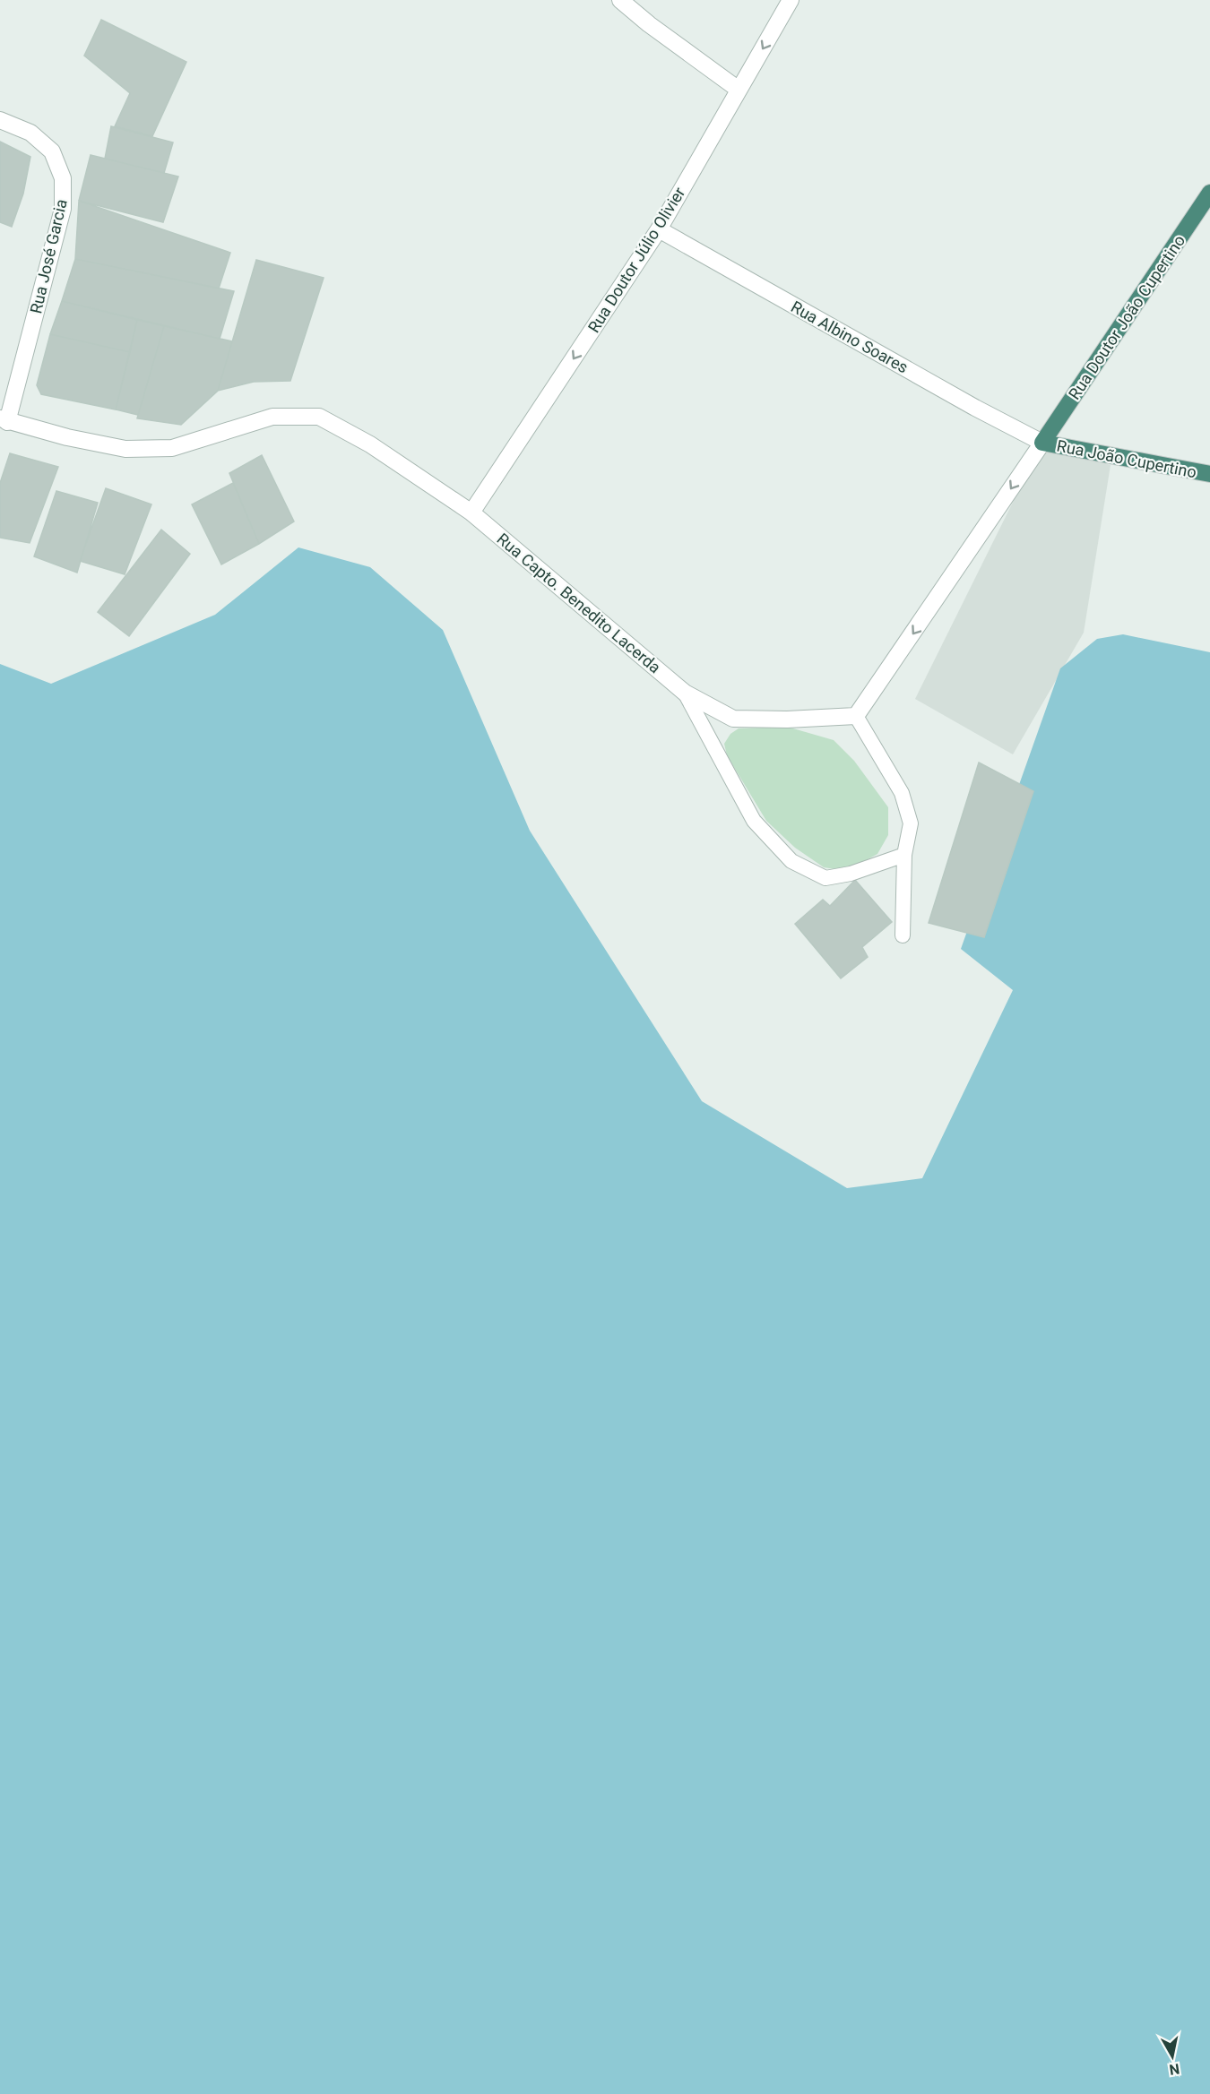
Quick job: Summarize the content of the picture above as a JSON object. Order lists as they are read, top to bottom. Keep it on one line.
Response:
{"streets":{"highway":["Rua Doutor João Cupertino","Rua João Cupertino"],"street":["Rua José Garcia","Rua Doutor Júlio Olivier","Rua Albino Soares","Rua Capto. Benedito Lacerda"]},"crossings":[["Rua José Garcia","Rua Capto. Benedito Lacerda"],["Rua Doutor Júlio Olivier","Rua Albino Soares"],["Rua Doutor Júlio Olivier","Rua Capto. Benedito Lacerda"],["Rua Doutor João Cupertino","Rua Albino Soares"],["Rua Doutor João Cupertino","Rua João Cupertino"],["Rua Albino Soares","Rua João Cupertino"]],"one_way":["Rua Doutor Júlio Olivier"],"north":"bottom"}
